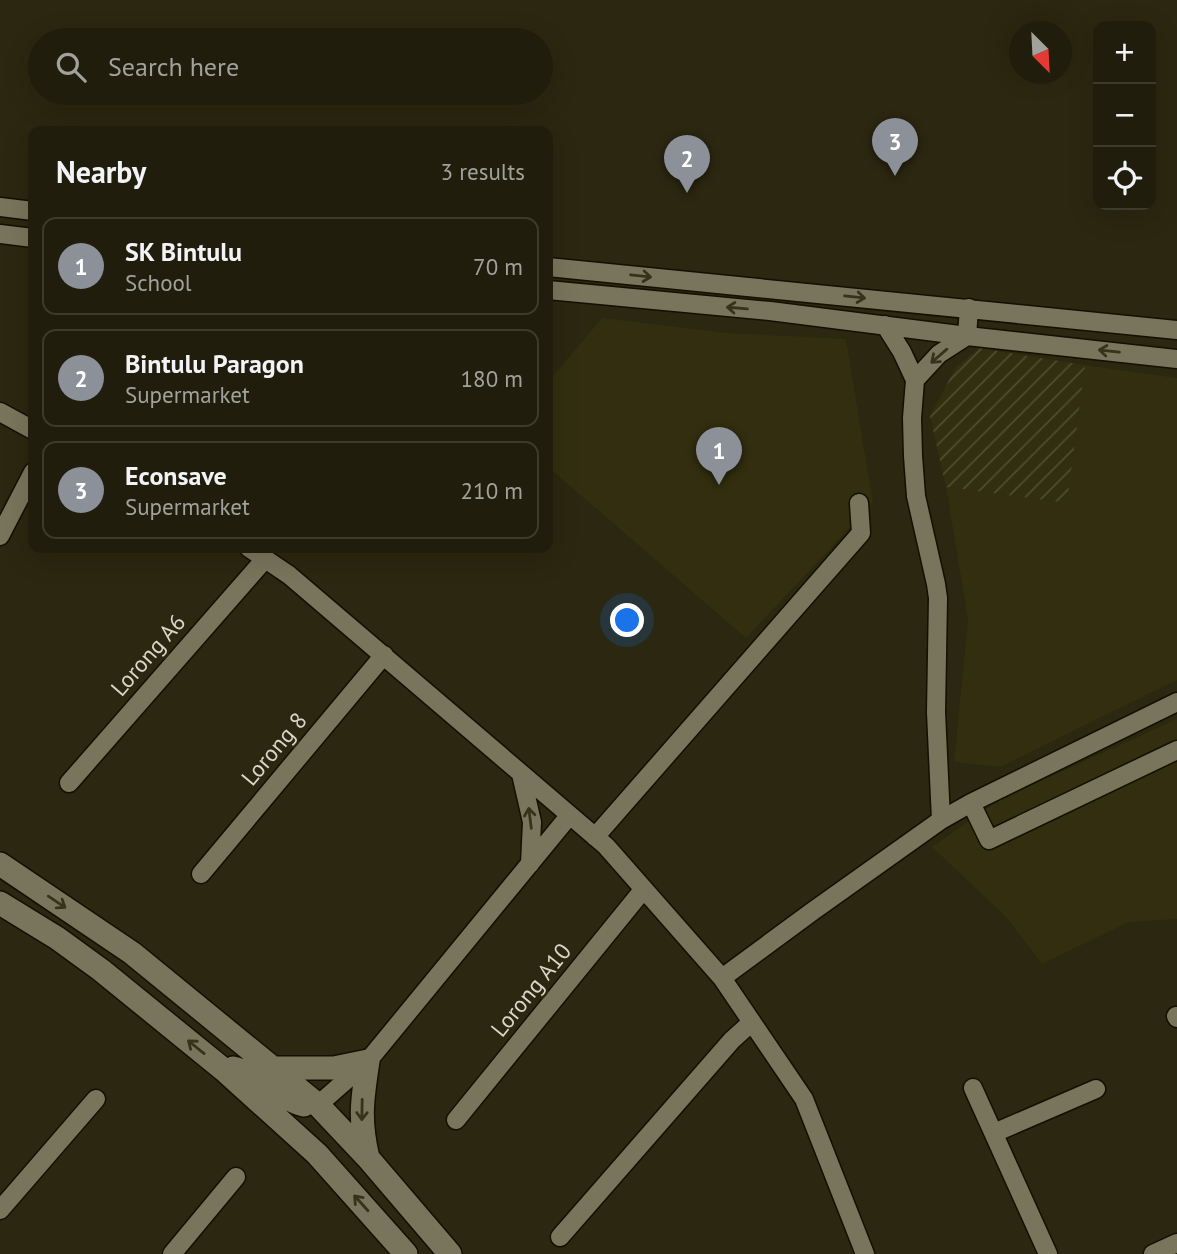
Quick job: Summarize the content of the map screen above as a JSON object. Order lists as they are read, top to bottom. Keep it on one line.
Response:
{"streets":{"street":["Lorong A6","Lorong 8","Lorong A10"]},"north":"bottom right","page":{"map_buttons":["+","−"],"search":"Search here","pins":["3","2","1"],"heading":["Nearby","3 results"],"list":[{"mark":"1","name":"SK Bintulu","note":"School","value":"70 m"},{"mark":"2","name":"Bintulu Paragon","note":"Supermarket","value":"180 m"},{"mark":"3","name":"Econsave","note":"Supermarket","value":"210 m"}]}}
